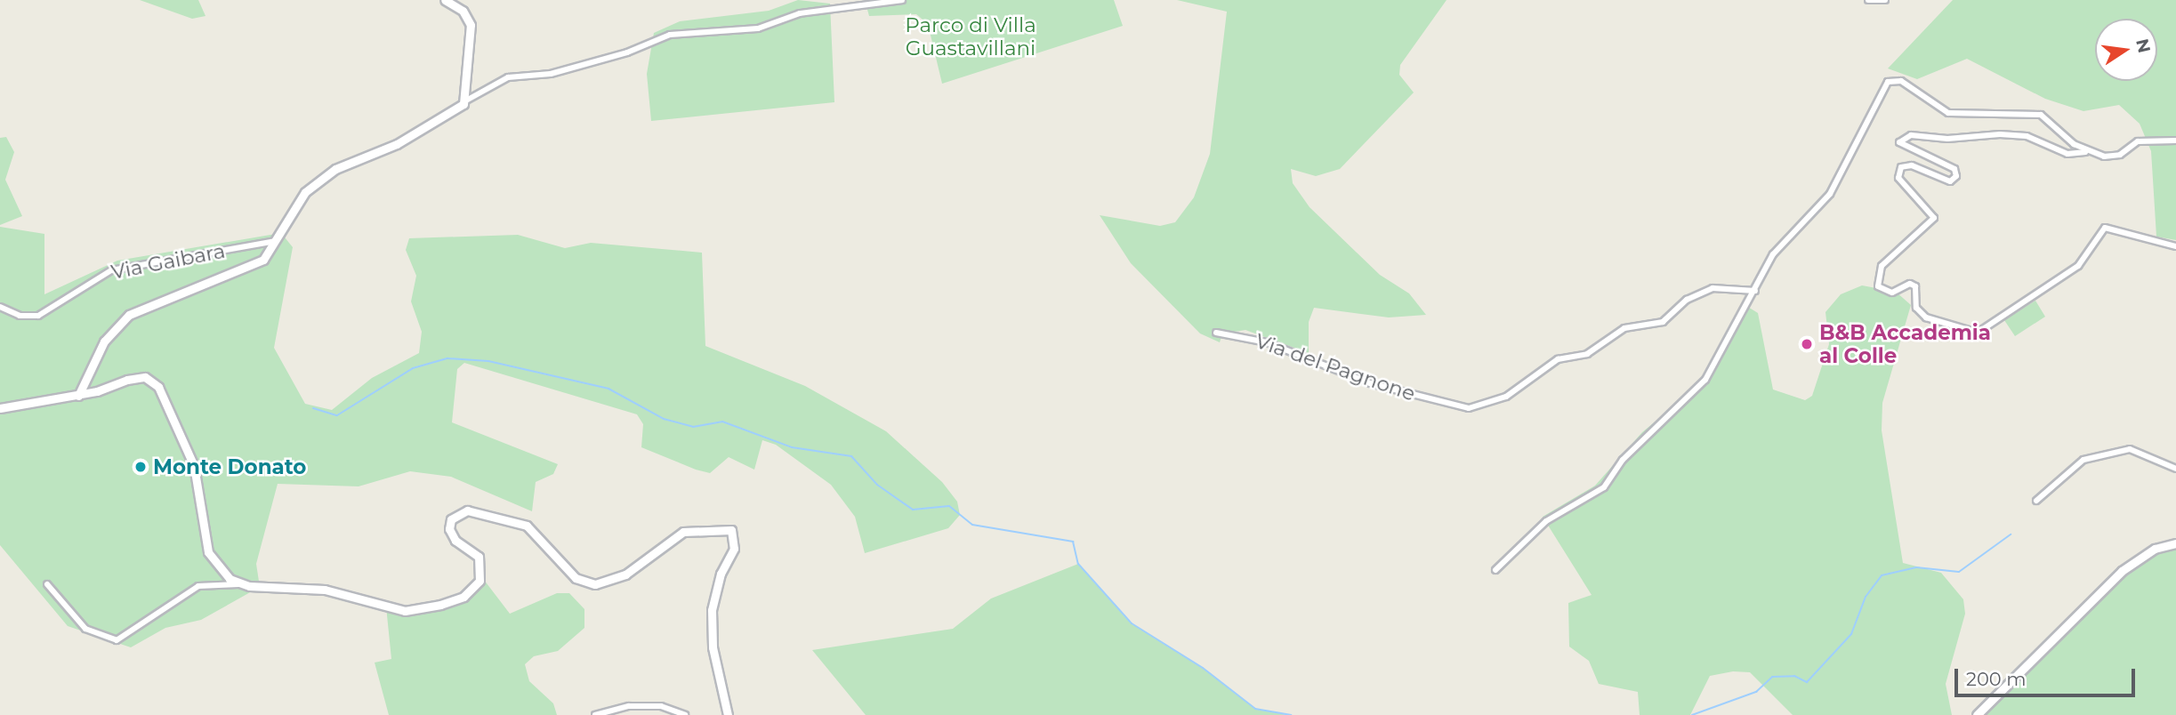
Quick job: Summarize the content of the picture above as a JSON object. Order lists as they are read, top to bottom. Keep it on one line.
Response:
{"streets":{"street":["Via Gaibara","Via del Pagnone"]},"parks":["Parco di Villa Guastavillani"],"places":["B&B Accademia al Colle","Monte Donato"],"scale_bar":"200 m","north":"right"}
